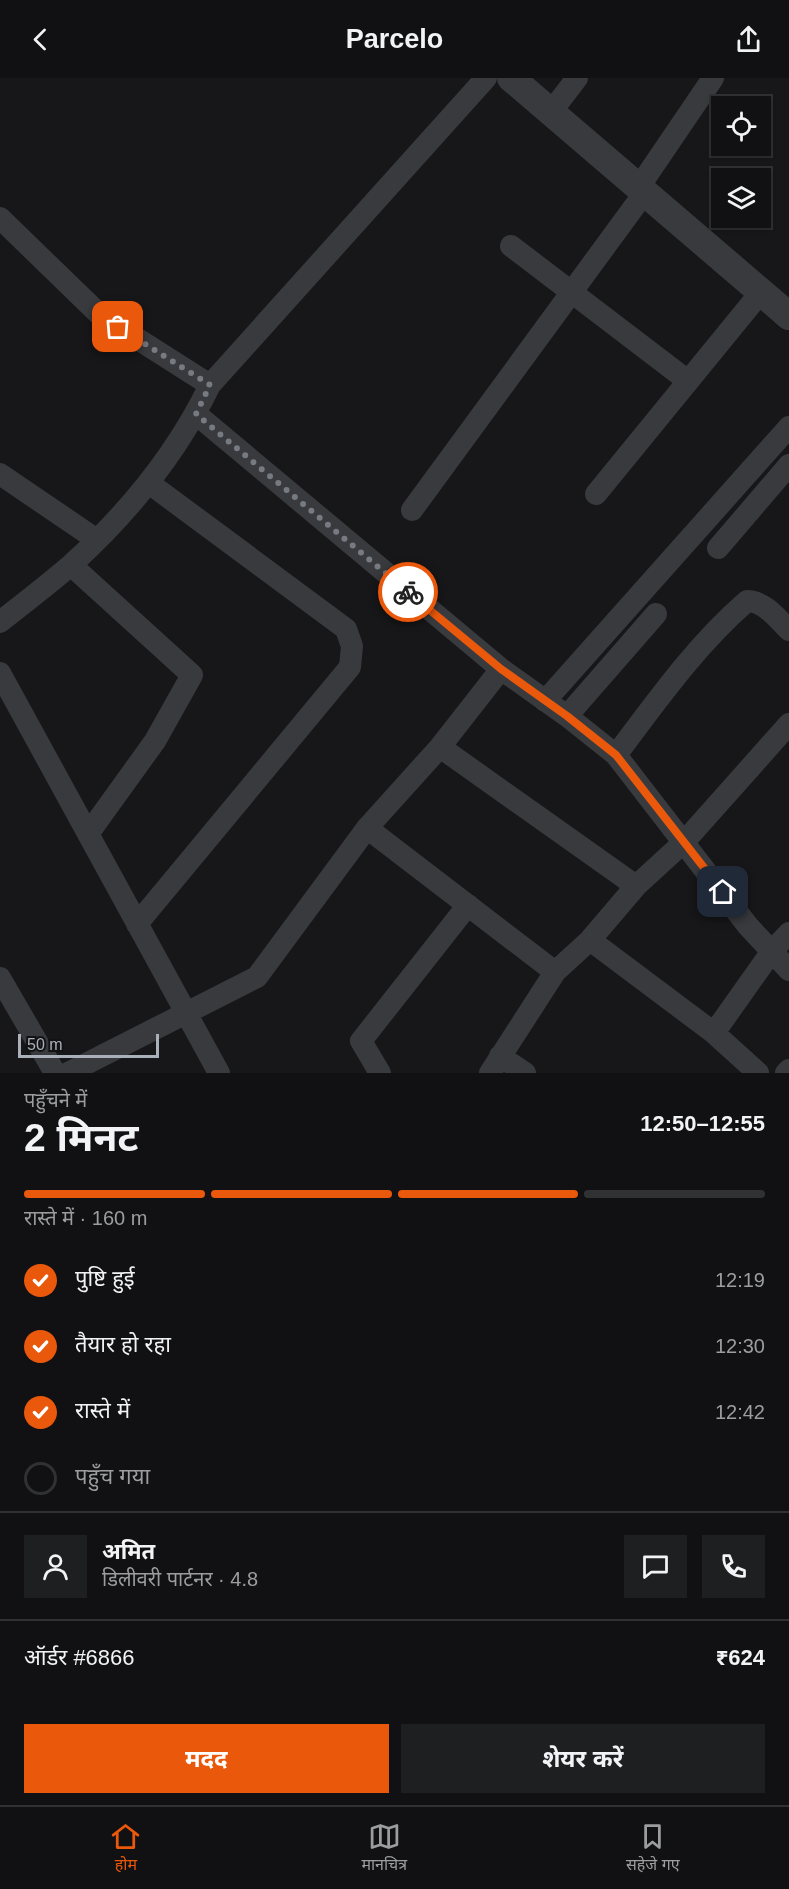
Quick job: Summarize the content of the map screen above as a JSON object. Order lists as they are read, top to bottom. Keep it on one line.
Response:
{"scale_bar":"50 m","page":{"header":"Parcelo","scale":"50 m","heading":["2 मिनट","पहुँचने में","12:50–12:55"],"panel":["अमित","डिलीवरी पार्टनर · 4.8","ऑर्डर #6866","₹624"],"bar":"रास्ते में · 160 m","list":[["पुष्टि हुई","12:19"],["तैयार हो रहा","12:30"],["रास्ते में","12:42"],"पहुँच गया"],"buttons":["मदद","शेयर करें"],"tabs":["होम","मानचित्र","सहेजे गए"]}}
